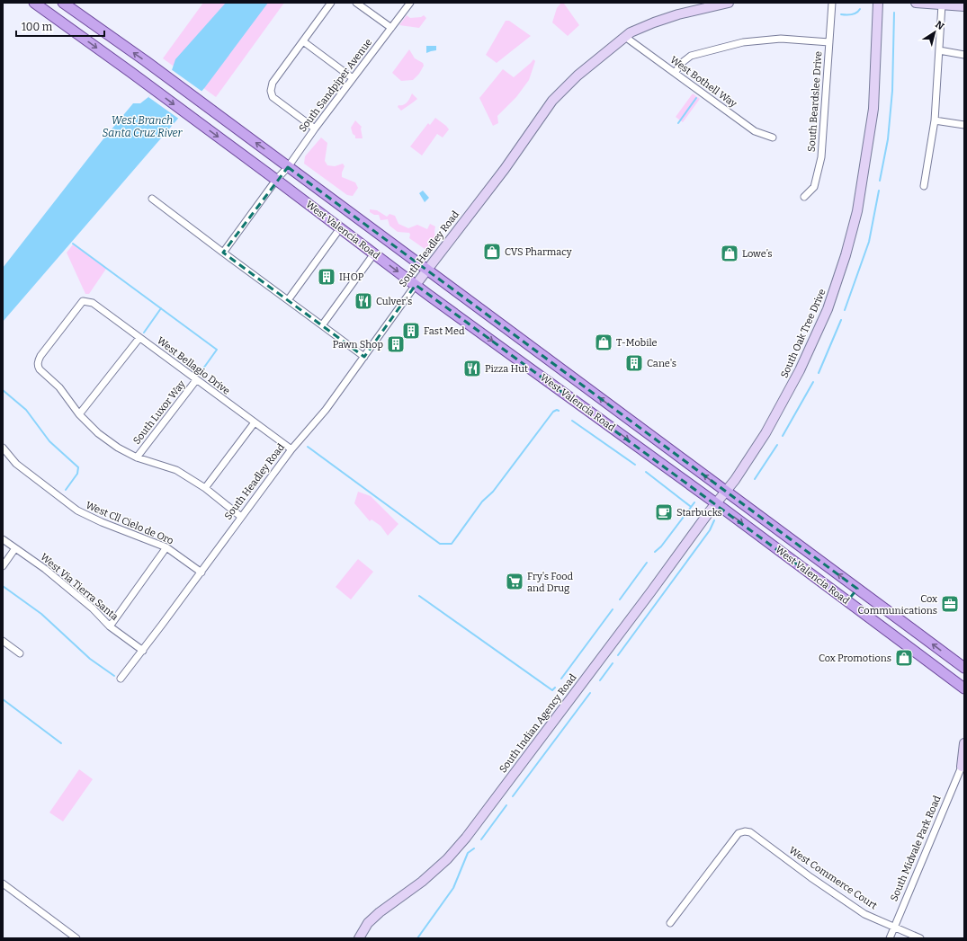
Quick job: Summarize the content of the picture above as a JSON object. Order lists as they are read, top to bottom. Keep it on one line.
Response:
{"streets":{"main road":["West Valencia Road"],"street":["West Bothell Way","South Sandpiper Avenue","South Beardslee Drive","South Headley Road","South Oak Tree Drive","West Bellagio Drive","South Luxor Way","West Cll Cielo de Oro","West Via Tierra Santa","South Indian Agency Road","South Midvale Park Road","West Commerce Court"]},"crossings":[["West Bothell Way","South Headley Road"],["South Sandpiper Avenue","West Valencia Road"],["West Valencia Road","South Headley Road"],["West Valencia Road","South Oak Tree Drive"],["West Valencia Road","South Indian Agency Road"],["South Headley Road","West Bellagio Drive"],["South Headley Road","West Cll Cielo de Oro"],["South Headley Road","West Via Tierra Santa"],["South Oak Tree Drive","South Indian Agency Road"],["West Bellagio Drive","South Luxor Way"],["South Midvale Park Road","West Commerce Court"]],"water":["West Branch Santa Cruz River"],"places":{"shop":["CVS Pharmacy","Lowe’s","T-Mobile","Cox Promotions"],"building":["IHOP","Fast Med","Pawn Shop","Cane's"],"restaurant":["Culver's","Pizza Hut"],"cafe":["Starbucks"],"supermarket":["Fry's Food and Drug"],"office":["Cox Communications"]},"scale_bar":"100 m","north":"top right"}
